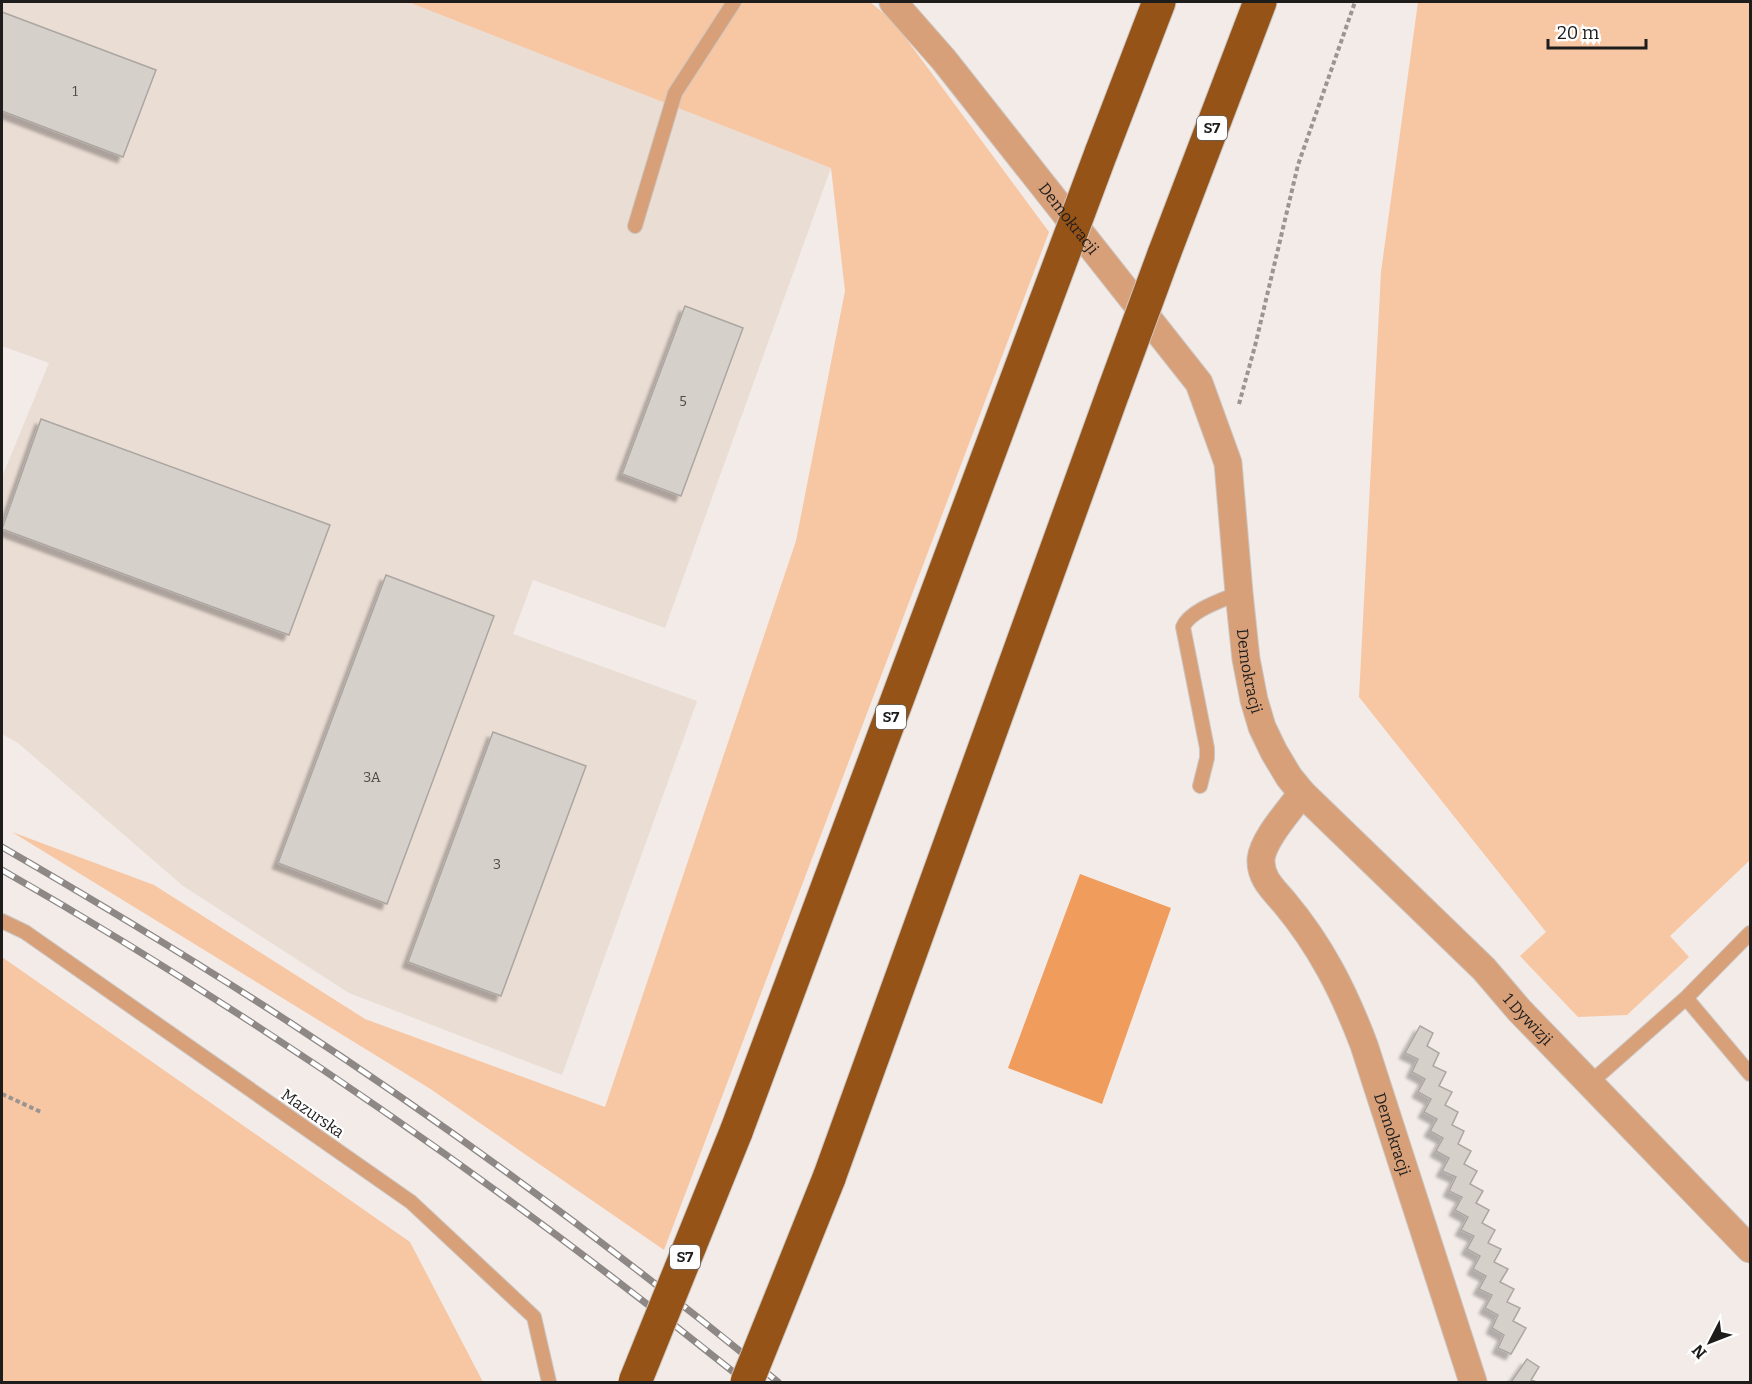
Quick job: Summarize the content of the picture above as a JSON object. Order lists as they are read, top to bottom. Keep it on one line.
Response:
{"streets":{"highway":["S7"],"street":["Demokracji","1 Dywizji"],"lane":["Mazurska"]},"crossings":[["Demokracji","1 Dywizji"]],"house_numbers":["1","5","3A","3"],"scale_bar":"20 m","north":"bottom left"}
